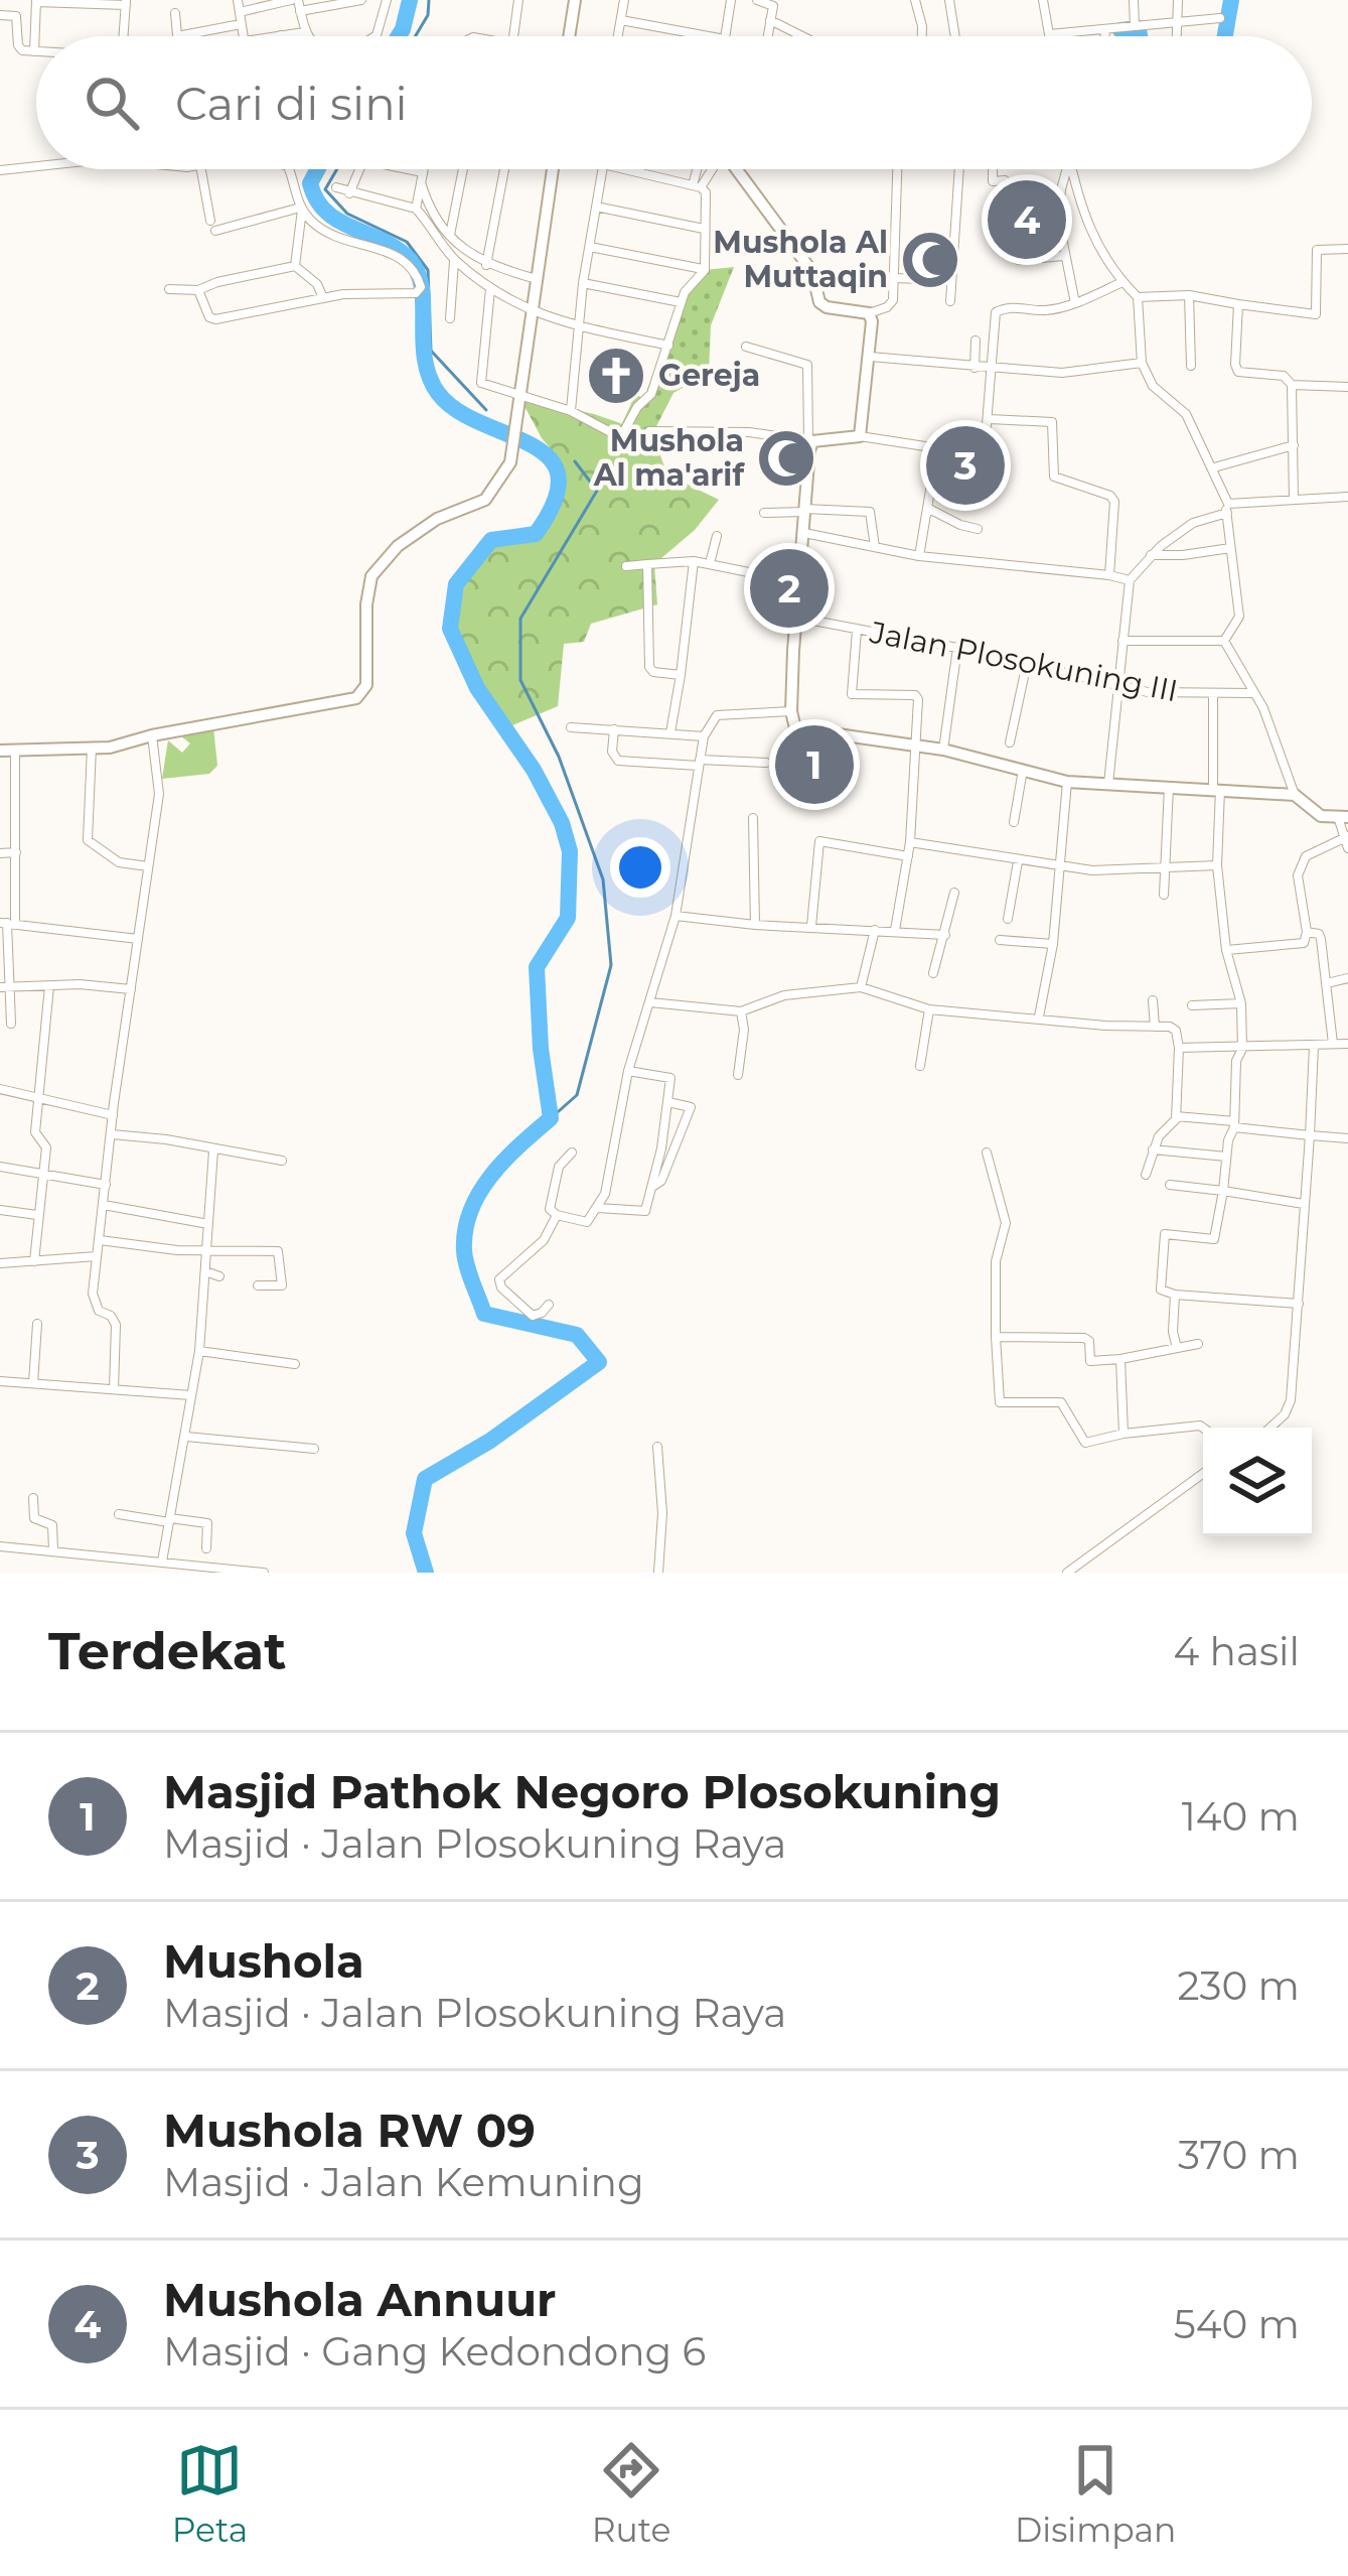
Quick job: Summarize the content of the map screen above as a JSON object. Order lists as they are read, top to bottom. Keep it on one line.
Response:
{"streets":{"street":["Jalan Plosokuning III"]},"places":{"mosque":["Mushola Al Muttaqin","Mushola Al ma'arif"],"church":["Gereja"]},"page":{"search":"Cari di sini","pins":["4","3","2","1"],"heading":["Terdekat","4 hasil"],"list":[{"mark":"1","name":"Masjid Pathok Negoro Plosokuning","note":"Masjid · Jalan Plosokuning Raya","value":"140 m"},{"mark":"2","name":"Mushola","note":"Masjid · Jalan Plosokuning Raya","value":"230 m"},{"mark":"3","name":"Mushola RW 09","note":"Masjid · Jalan Kemuning","value":"370 m"},{"mark":"4","name":"Mushola Annuur","note":"Masjid · Gang Kedondong 6","value":"540 m"}],"nav":["Peta","Rute","Disimpan"]}}
